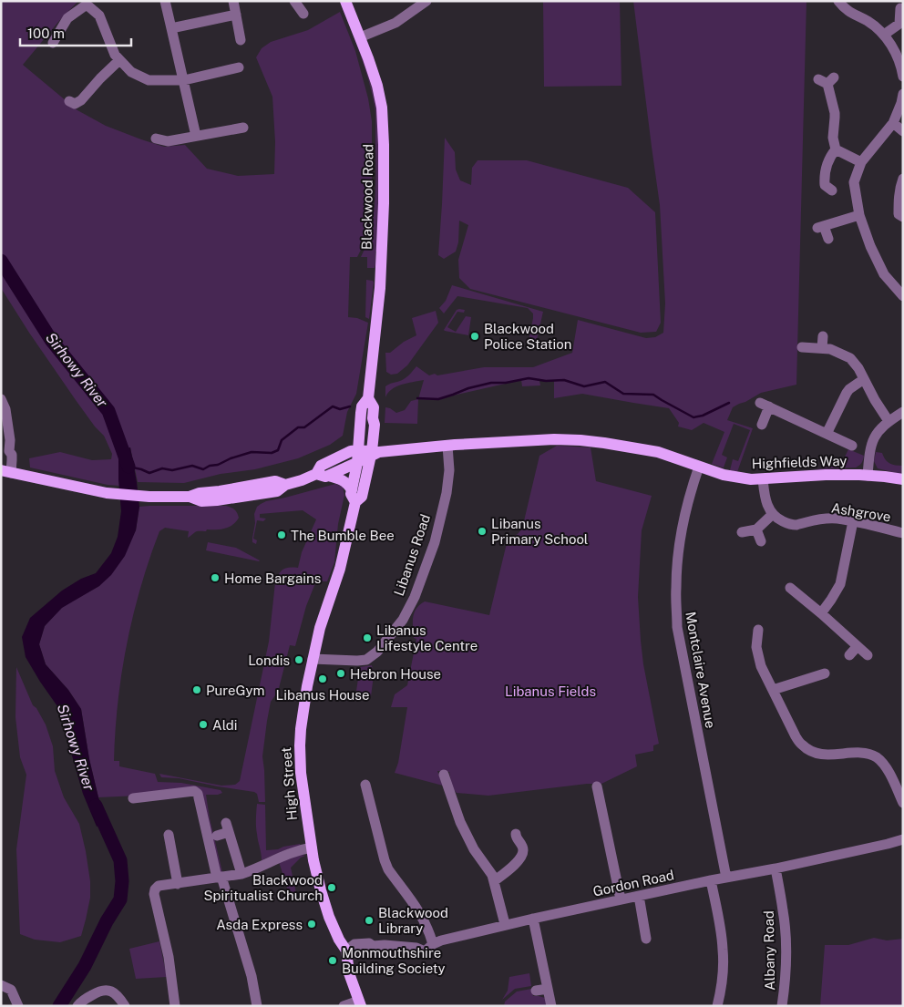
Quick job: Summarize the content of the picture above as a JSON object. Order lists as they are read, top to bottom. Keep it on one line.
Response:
{"streets":{"main road":["Blackwood Road","Highfields Way","High Street"],"street":["Ashgrove","Libanus Road","Montclaire Avenue","Gordon Road","Albany Road"]},"crossings":[["Blackwood Road","High Street"],["Highfields Way","Libanus Road"],["Highfields Way","Montclaire Avenue"],["Libanus Road","High Street"],["Montclaire Avenue","Gordon Road"],["High Street","Gordon Road"],["Gordon Road","Albany Road"]],"water":["Sirhowy River"],"parks":["Libanus Fields"],"places":["Blackwood Police Station","Libanus Primary School","The Bumble Bee","Home Bargains","Libanus Lifestyle Centre","Londis","Hebron House","Libanus House","PureGym","Aldi","Blackwood Spiritualist Church","Blackwood Library","Asda Express","Monmouthshire Building Society"],"scale_bar":"100 m"}
